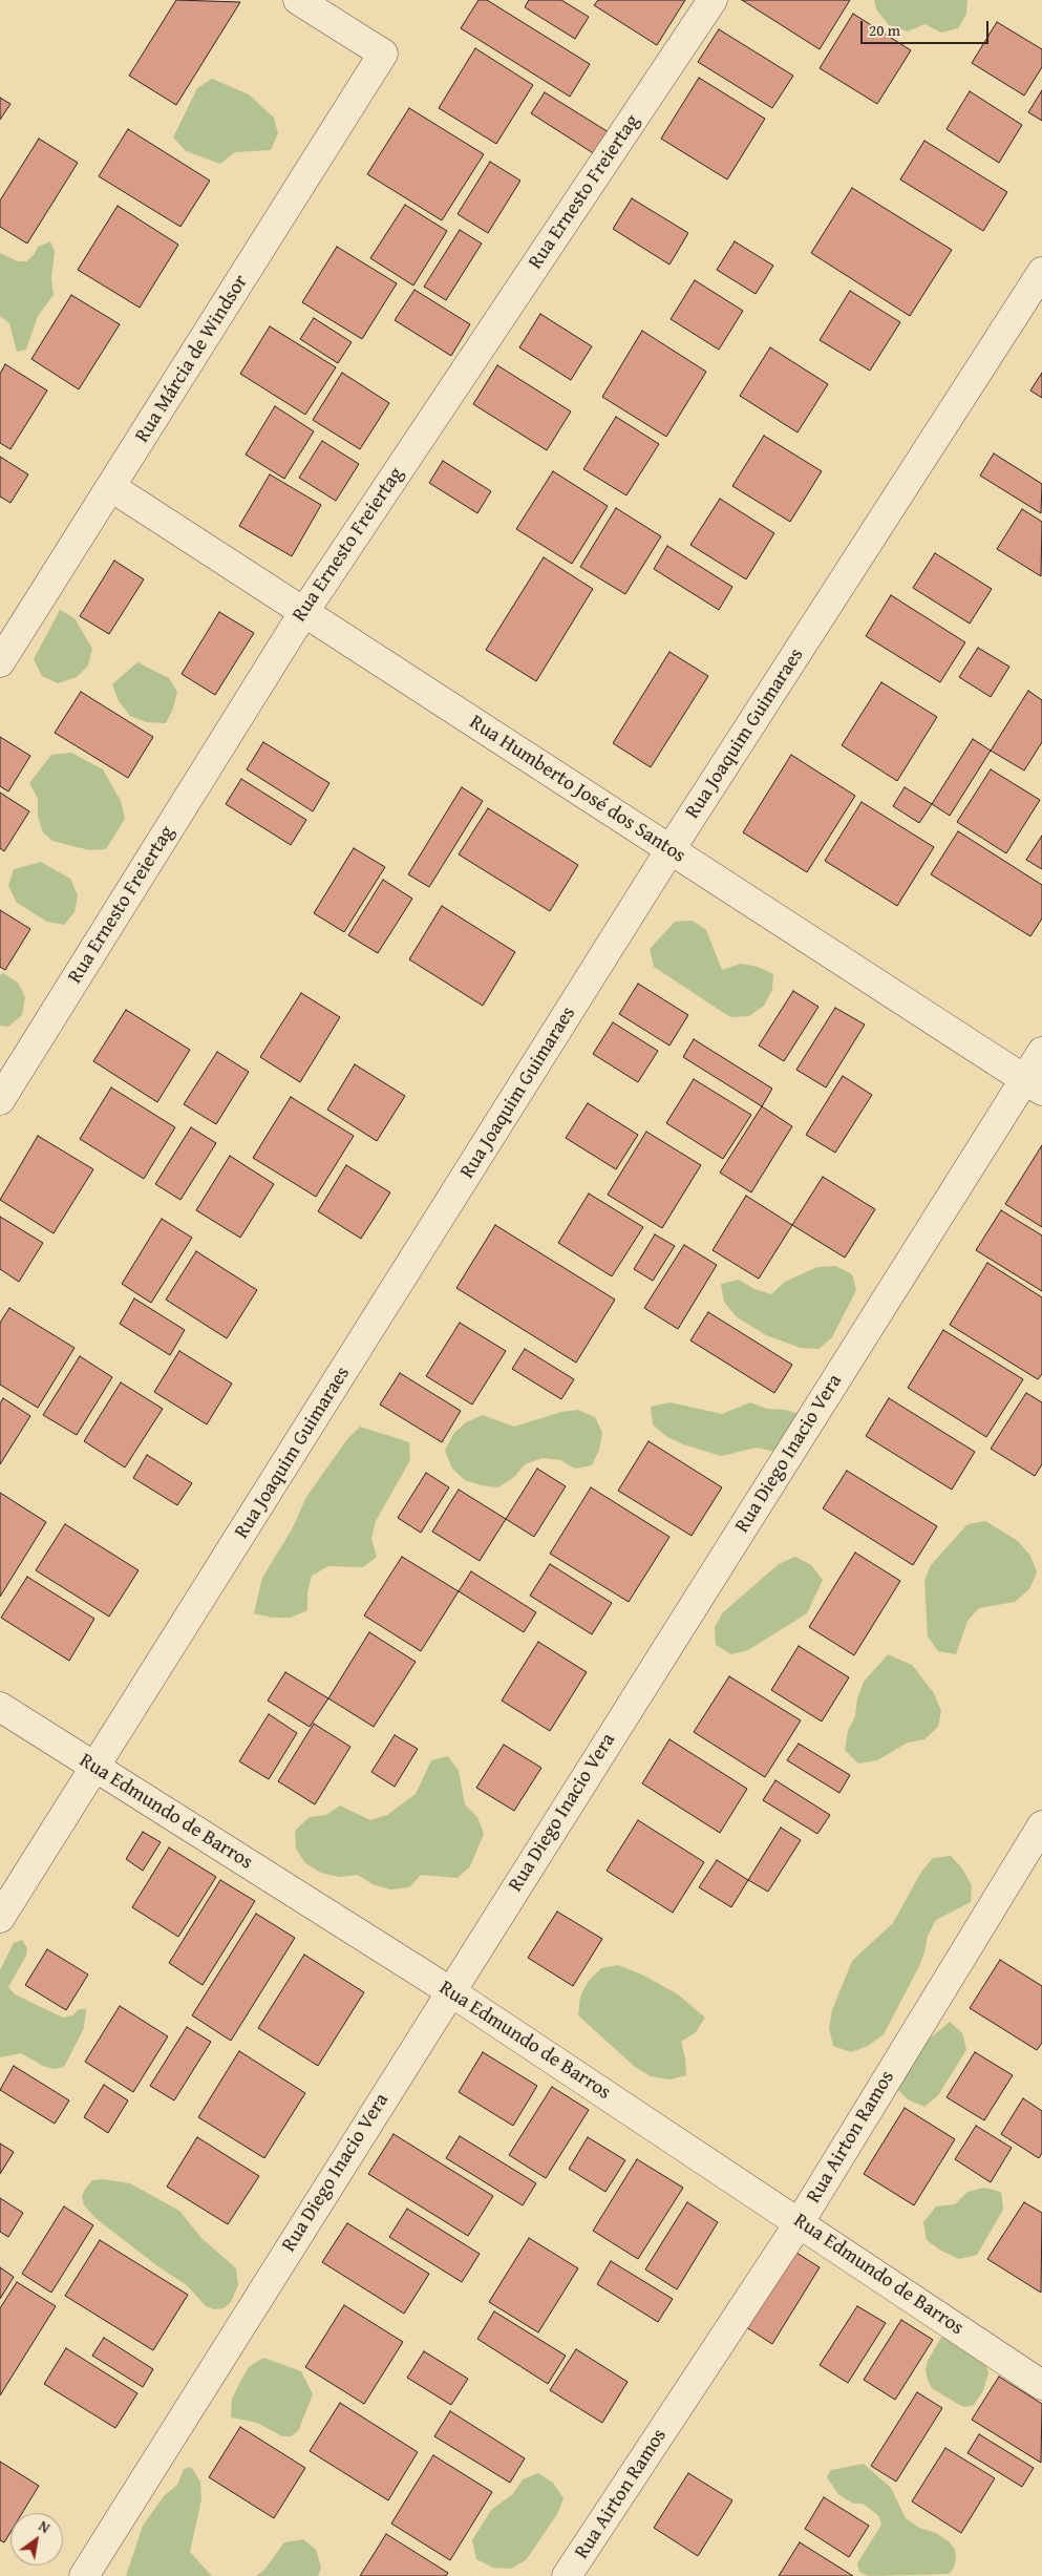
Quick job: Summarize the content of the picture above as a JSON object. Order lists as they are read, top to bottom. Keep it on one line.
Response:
{"streets":{"street":["Rua Ernesto Freiertag","Rua Márcia de Windsor","Rua Joaquim Guimaraes","Rua Humberto José dos Santos","Rua Diego Inacio Vera","Rua Edmundo de Barros","Rua Airton Ramos"]},"crossings":[["Rua Ernesto Freiertag","Rua Humberto José dos Santos"],["Rua Márcia de Windsor","Rua Humberto José dos Santos"],["Rua Joaquim Guimaraes","Rua Humberto José dos Santos"],["Rua Joaquim Guimaraes","Rua Edmundo de Barros"],["Rua Humberto José dos Santos","Rua Diego Inacio Vera"],["Rua Diego Inacio Vera","Rua Edmundo de Barros"],["Rua Edmundo de Barros","Rua Airton Ramos"]],"scale_bar":"20 m","north":"top right"}
